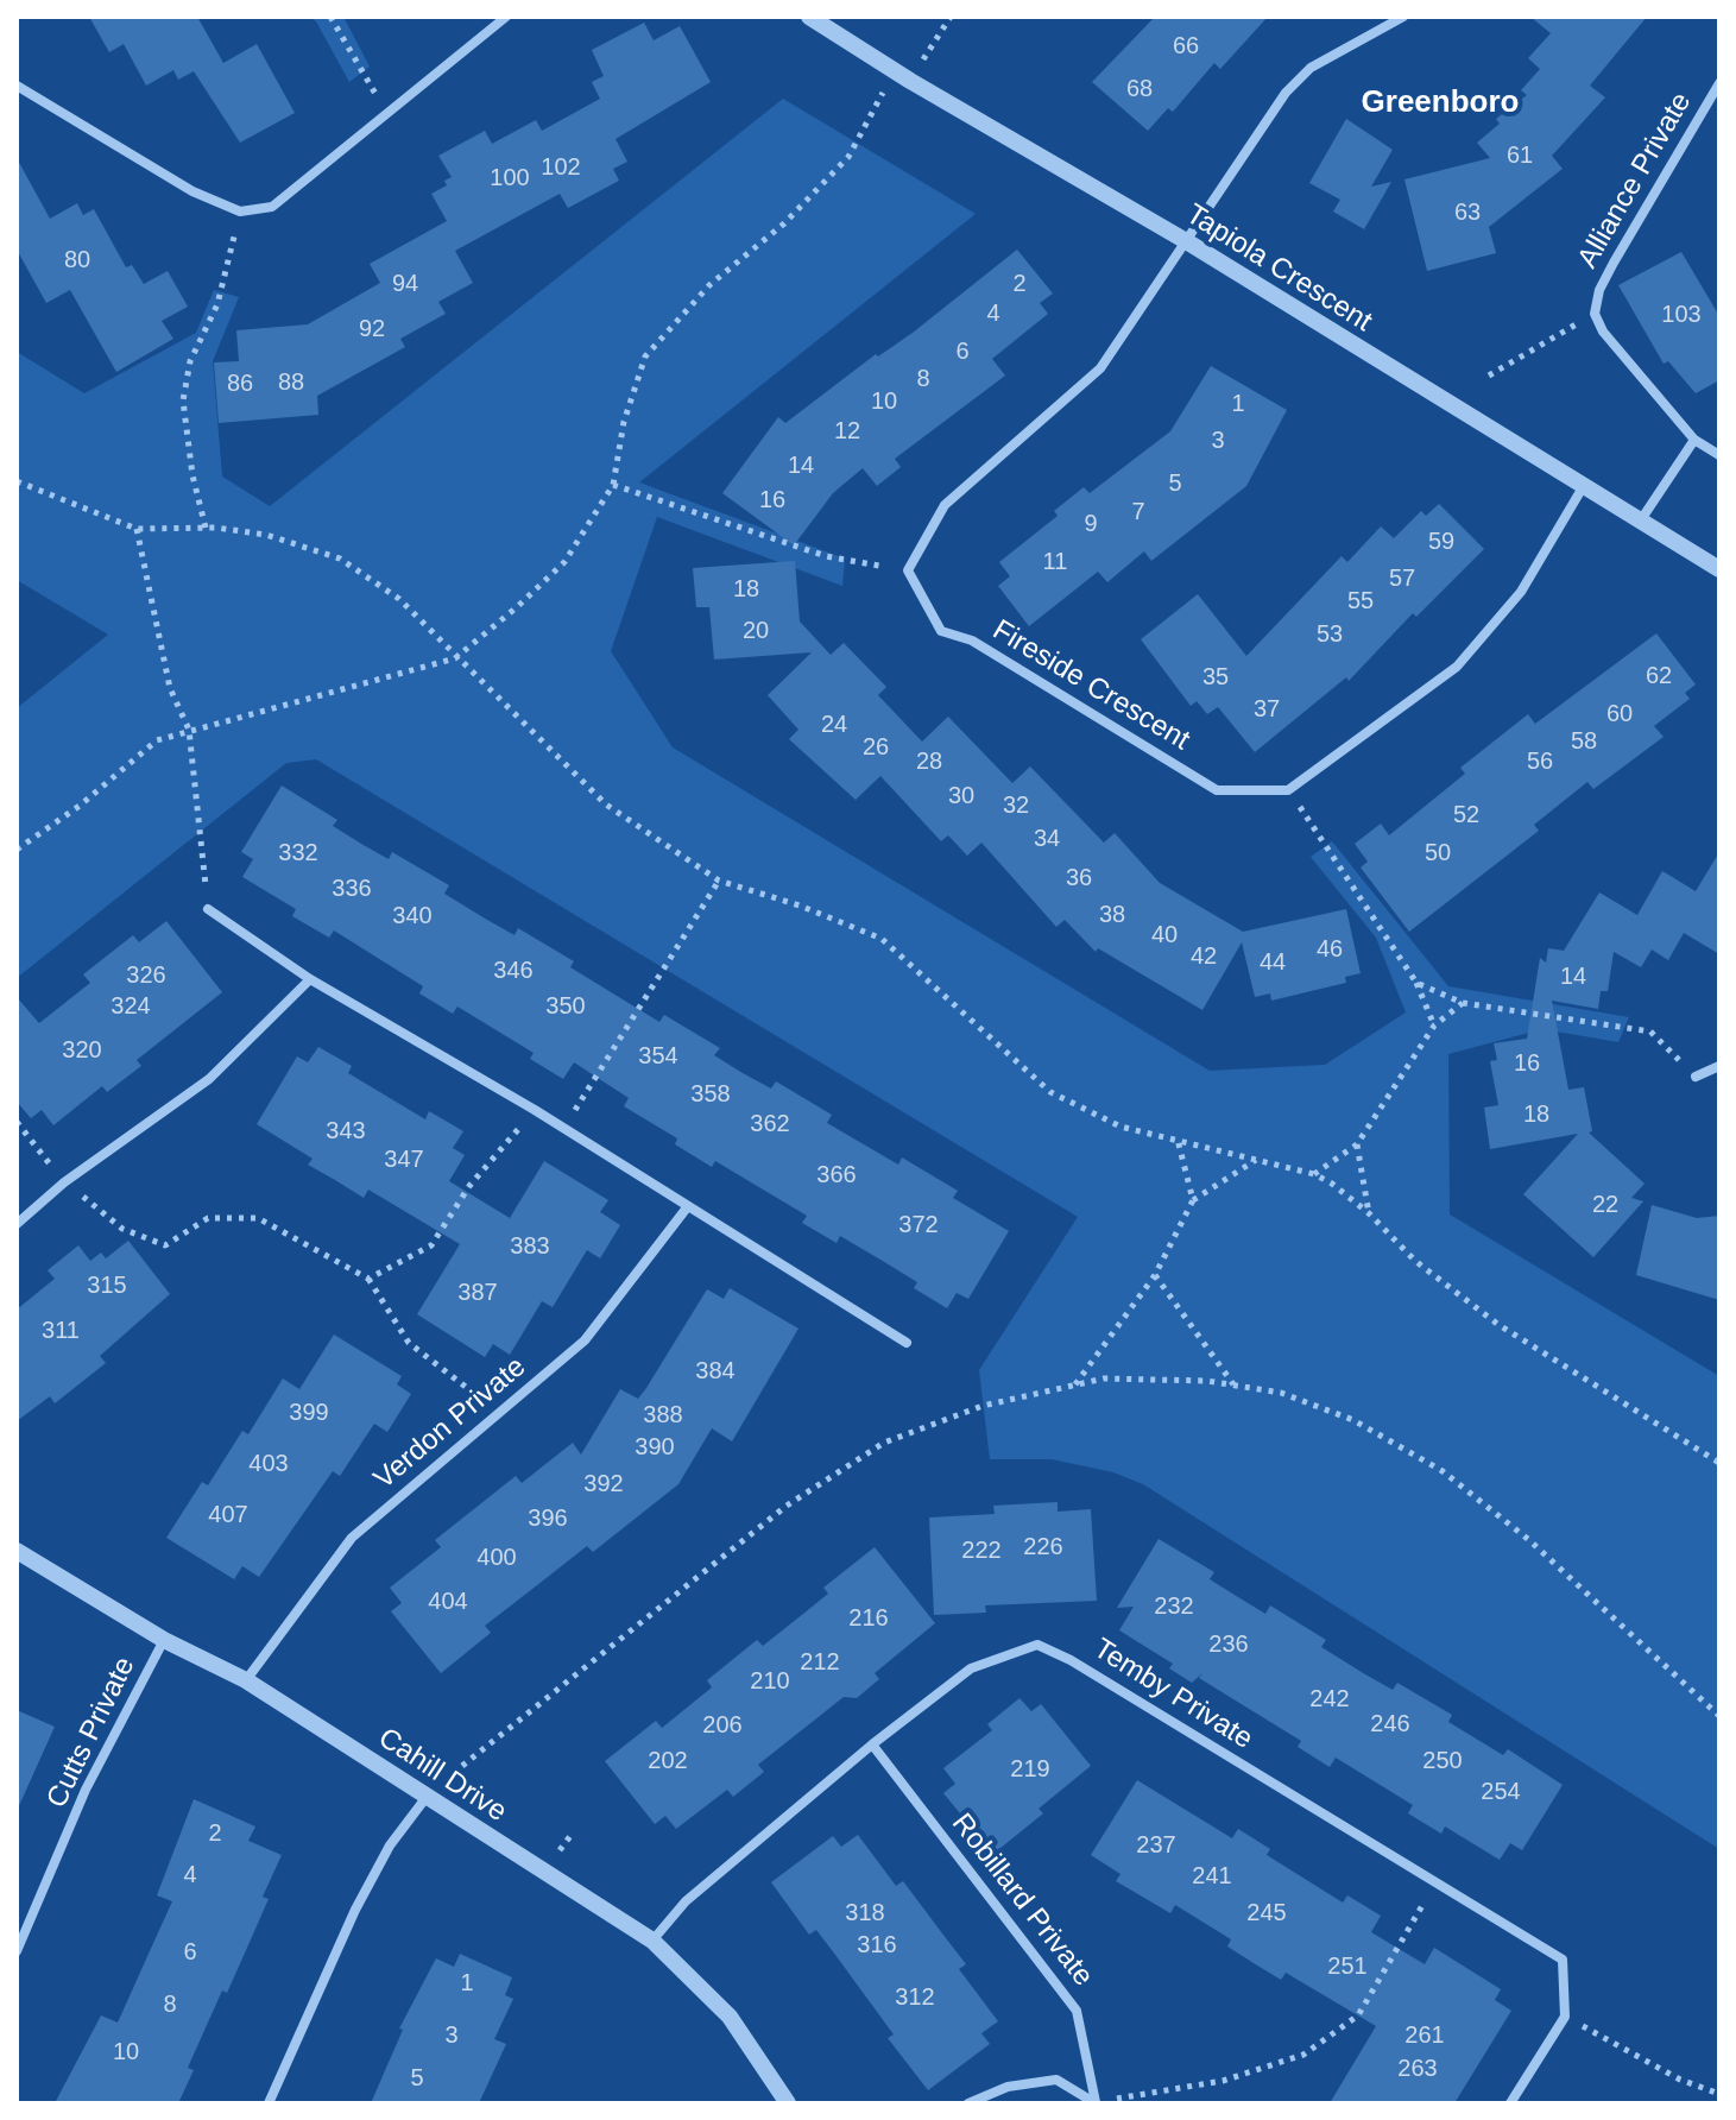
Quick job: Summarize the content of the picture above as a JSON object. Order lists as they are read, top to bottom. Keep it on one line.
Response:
{"streets":{"street":["Alliance Private","Tapiola Crescent","Fireside Crescent","Verdon Private","Temby Private","Cutts Private","Cahill Drive","Robillard Private"]},"crossings":[["Verdon Private","Cahill Drive"],["Temby Private","Cahill Drive"],["Temby Private","Robillard Private"],["Cutts Private","Cahill Drive"]],"districts":["Greenboro"],"house_numbers":["66","68","61","102","100","63","80","94","2","4","103","92","6","8","88","86","10","1","12","3","14","5","16","7","9","59","11","57","18","55","20","53","62","35","37","60","24","58","26","28","56","30","32","52","34","332","50","36","336","38","340","40","46","42","44","346","326","14","324","350","320","354","16","358","18","362","343","347","366","22","372","383","315","387","311","384","399","388","390","403","392","407","396","226","222","400","404","232","216","236","212","210","242","246","206","202","250","219","254","2","237","4","241","318","245","316","6","251","1","312","8","3","261","10","263","5"]}
